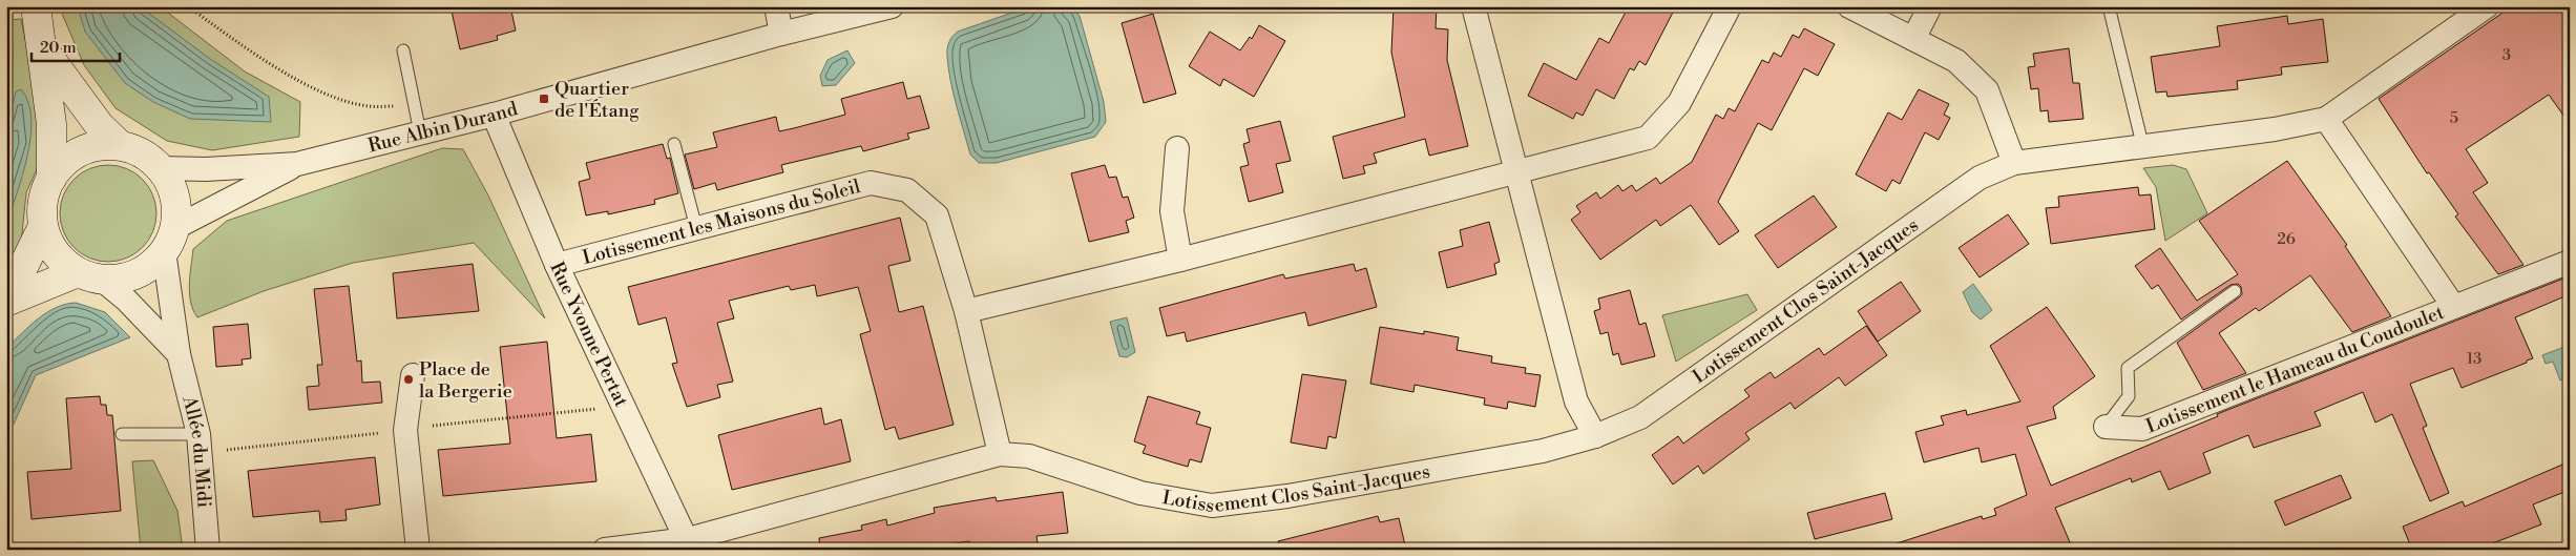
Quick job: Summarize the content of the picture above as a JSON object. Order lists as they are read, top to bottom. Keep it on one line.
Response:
{"streets":{"street":["Rue Albin Durand","Lotissement les Maisons du Soleil","Lotissement Clos Saint-Jacques","Rue Yvonne Pertat","Lotissement le Hameau du Coudoulet","Allée du Midi"]},"crossings":[["Rue Albin Durand","Rue Yvonne Pertat"],["Rue Albin Durand","Allée du Midi"],["Lotissement les Maisons du Soleil","Lotissement Clos Saint-Jacques"],["Lotissement les Maisons du Soleil","Rue Yvonne Pertat"],["Lotissement Clos Saint-Jacques","Lotissement le Hameau du Coudoulet"]],"places":{"transit":["Quartier de l'Étang"],"other":["Place de la Bergerie"]},"house_numbers":["3","5","26","13"],"scale_bar":"20 m"}
